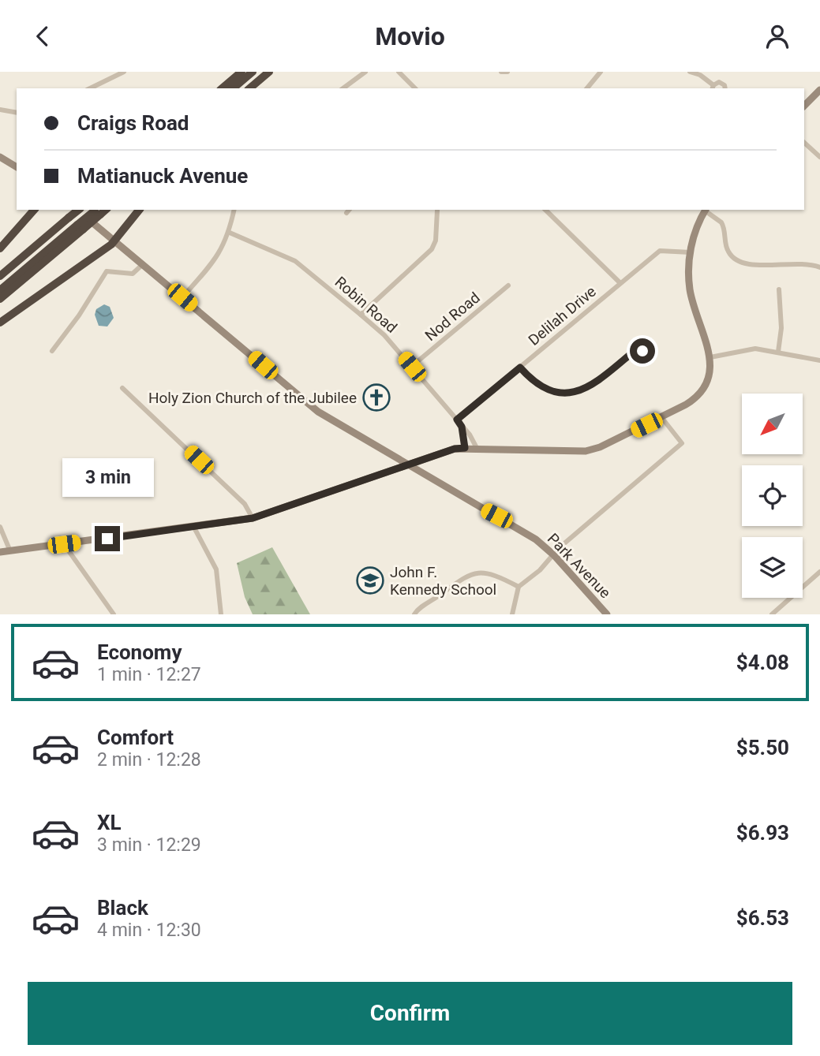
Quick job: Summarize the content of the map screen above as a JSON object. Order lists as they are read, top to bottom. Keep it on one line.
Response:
{"streets":{"street":["Robin Road","Delilah Drive","Nod Road","Park Avenue"]},"crossings":[["Robin Road","Delilah Drive"],["Robin Road","Nod Road"]],"places":{"church":["Holy Zion Church of the Jubilee"],"school or university":["John F. Kennedy School"]},"north":"bottom left","page":{"header":"Movio","banner":["Craigs Road","Matianuck Avenue"],"bubble":"3 min","list":[{"name":"Economy","note":"1 min · 12:27","value":"$4.08"},{"name":"Comfort","note":"2 min · 12:28","value":"$5.50"},{"name":"XL","note":"3 min · 12:29","value":"$6.93"},{"name":"Black","note":"4 min · 12:30","value":"$6.53"}],"buttons":"Confirm"}}
